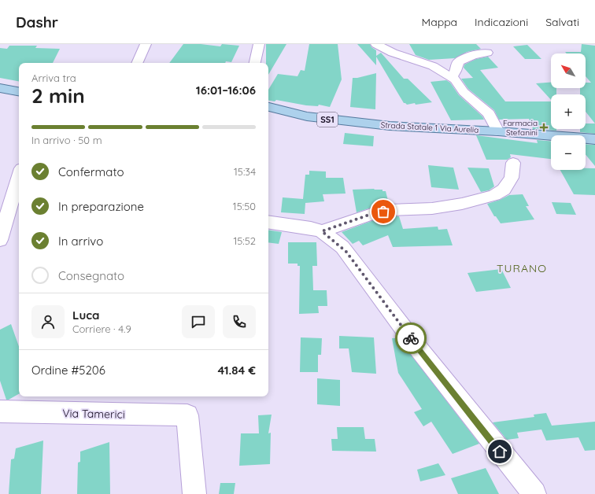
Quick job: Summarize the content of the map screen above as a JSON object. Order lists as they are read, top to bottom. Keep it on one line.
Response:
{"streets":{"main road":["SS1","Strada Statale 1 Via Aurelia"],"street":["Via Tamerici"]},"districts":["TURANO"],"places":{"health":["Farmacia Stefanini"]},"north":"top left","page":{"header":"Dashr","nav":["Mappa","Indicazioni","Salvati"],"map_buttons":["+","−"],"heading":["2 min","Arriva tra","16:01–16:06"],"panel":["Luca","Corriere · 4.9","Ordine #5206","41.84 €"],"bar":"In arrivo · 50 m","list":[["Confermato","15:34"],["In preparazione","15:50"],["In arrivo","15:52"],"Consegnato"]}}
